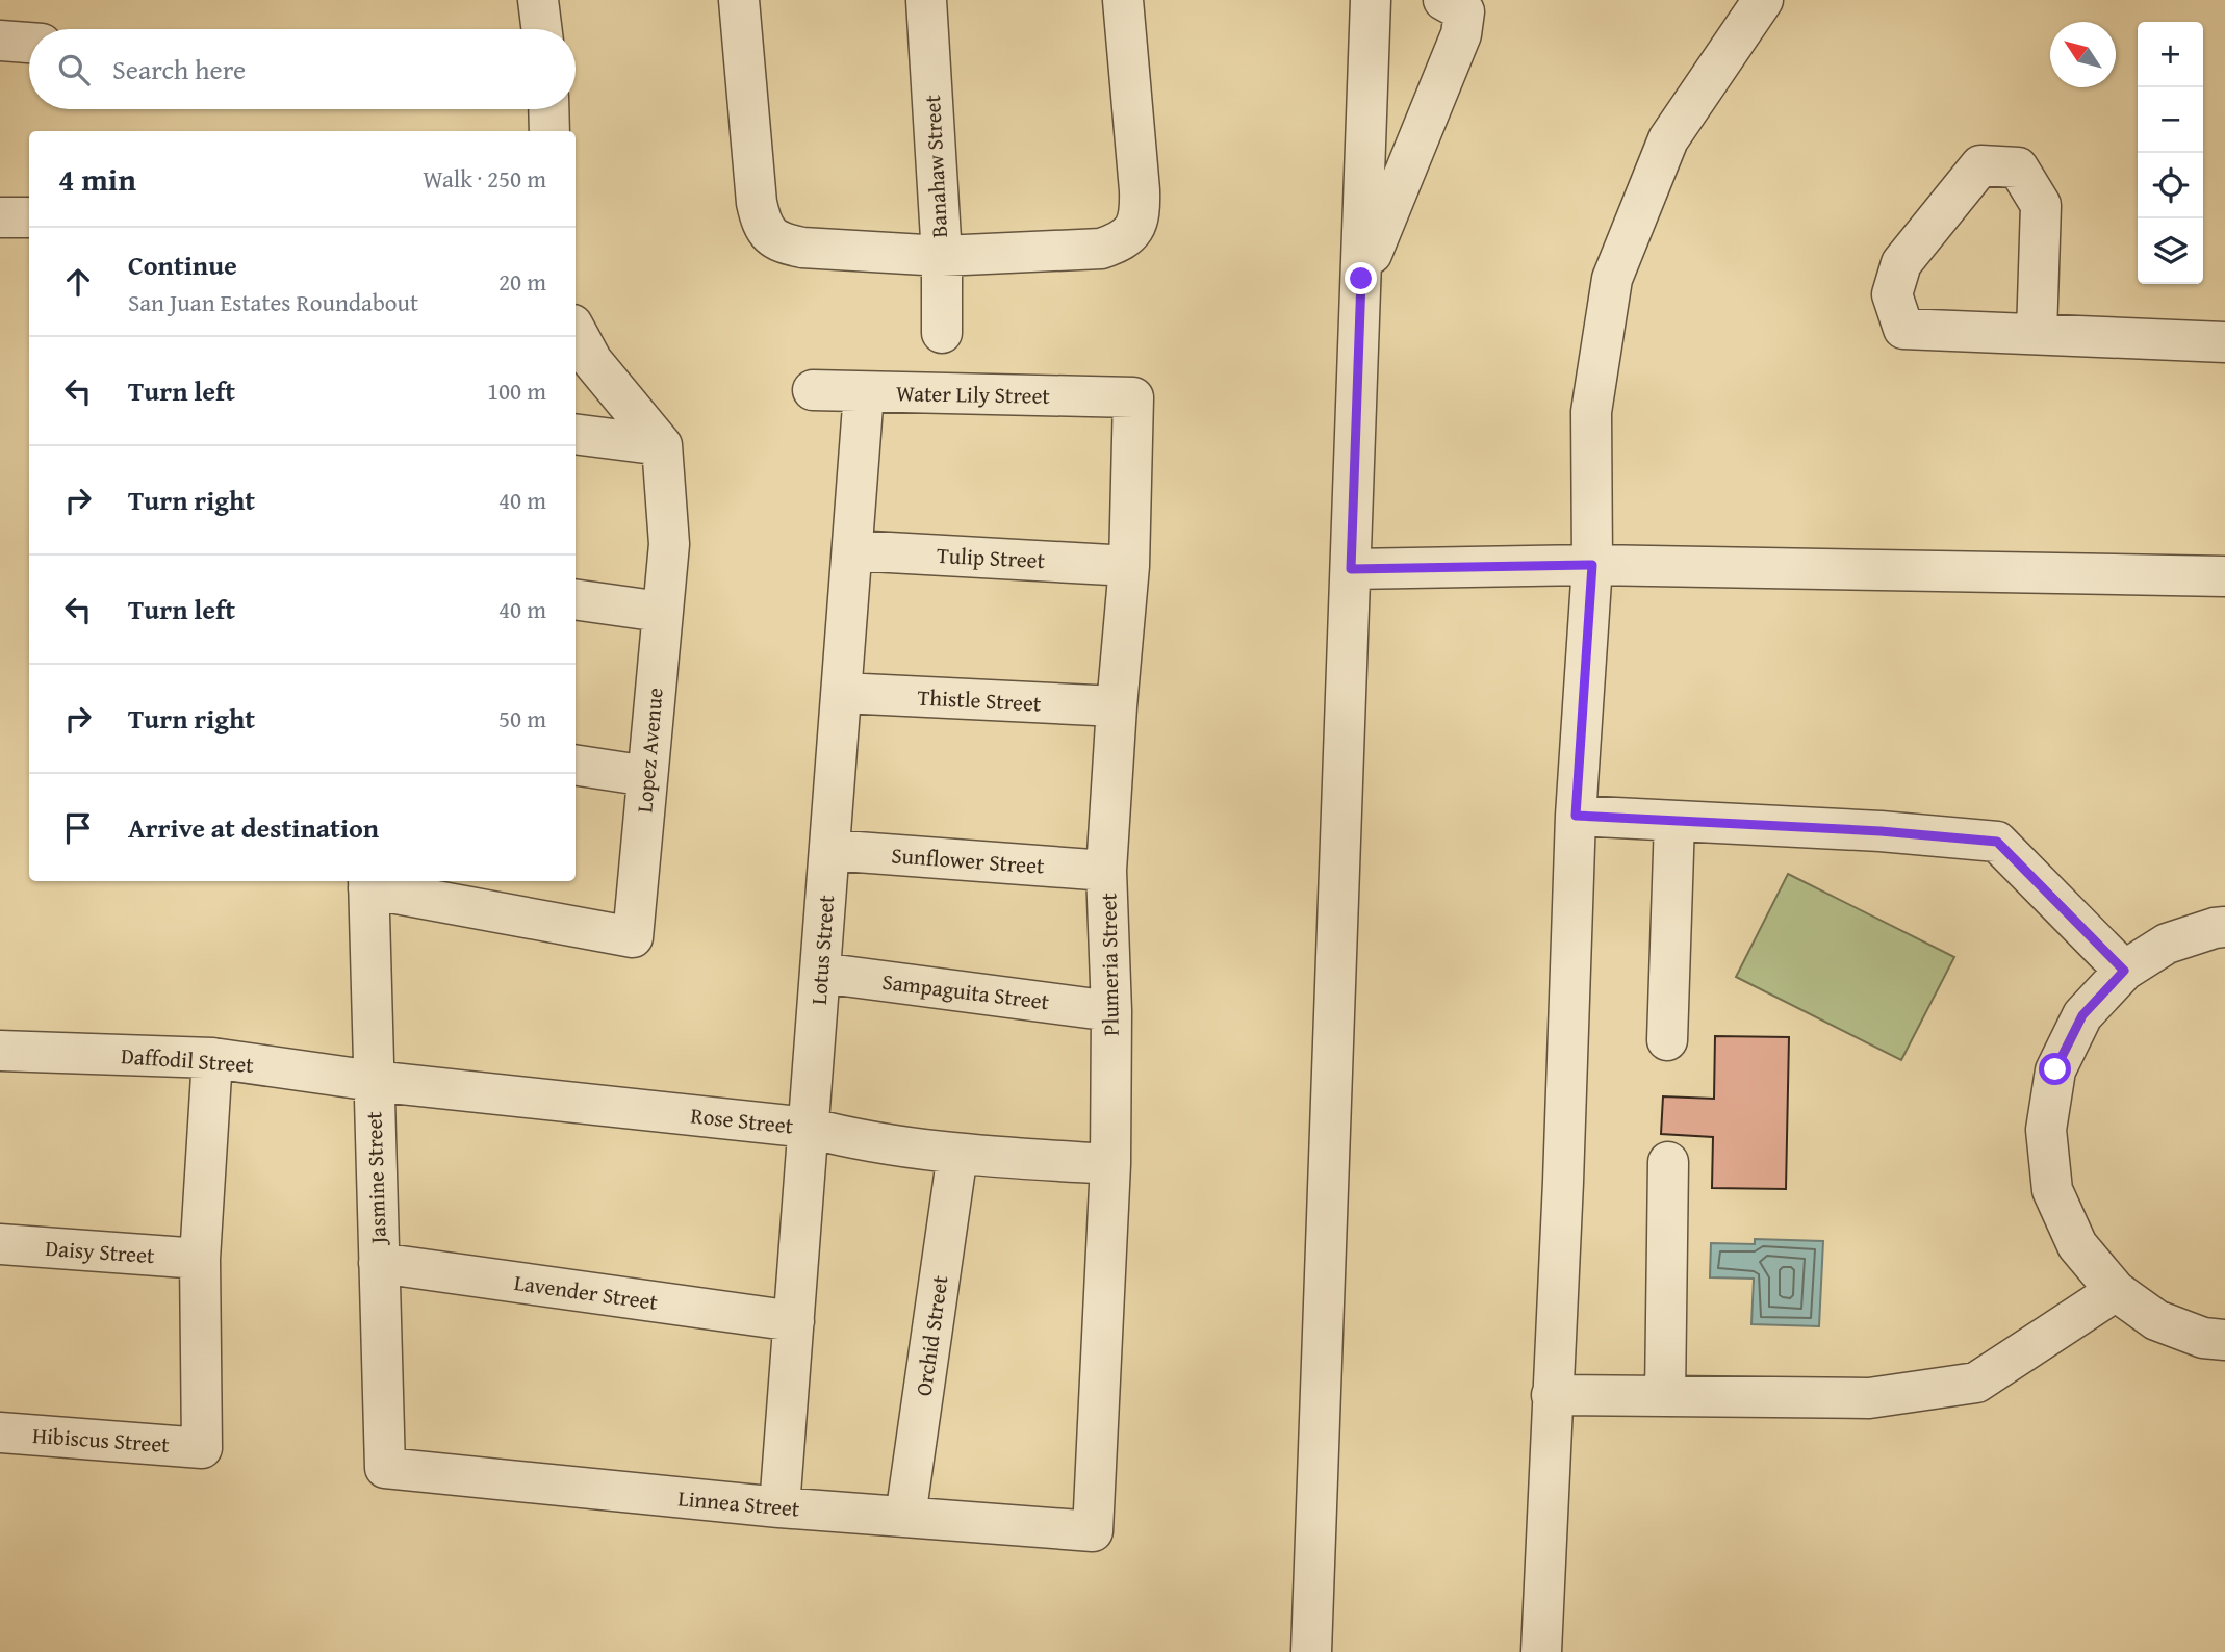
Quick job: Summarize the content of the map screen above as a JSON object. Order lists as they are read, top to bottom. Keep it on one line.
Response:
{"streets":{"street":["Banahaw Street","Water Lily Street","Tulip Street","Thistle Street","Lopez Avenue","Sunflower Street","Lotus Street","Plumeria Street","Sampaguita Street","Daffodil Street","Rose Street","Jasmine Street","Daisy Street","Lavender Street","Orchid Street","Hibiscus Street","Linnea Street"]},"crossings":[["Water Lily Street","Lotus Street"],["Water Lily Street","Plumeria Street"],["Tulip Street","Lotus Street"],["Tulip Street","Plumeria Street"],["Thistle Street","Lotus Street"],["Thistle Street","Plumeria Street"],["Lopez Avenue","Jasmine Street"],["Sunflower Street","Lotus Street"],["Sunflower Street","Plumeria Street"],["Lotus Street","Sampaguita Street"],["Lotus Street","Rose Street"],["Lotus Street","Lavender Street"],["Lotus Street","Linnea Street"],["Plumeria Street","Sampaguita Street"],["Plumeria Street","Rose Street"],["Plumeria Street","Linnea Street"],["Daffodil Street","Rose Street"],["Daffodil Street","Jasmine Street"],["Rose Street","Jasmine Street"],["Rose Street","Orchid Street"],["Jasmine Street","Lavender Street"],["Jasmine Street","Linnea Street"],["Daisy Street","Hibiscus Street"],["Orchid Street","Linnea Street"]],"north":"top left","page":{"map_buttons":["+","−"],"search":"Search here","heading":["4 min","Walk · 250 m"],"list":[["Continue","San Juan Estates Roundabout","20 m"],["Turn left","100 m"],["Turn right","40 m"],["Turn left","40 m"],["Turn right","50 m"],"Arrive at destination"]}}
